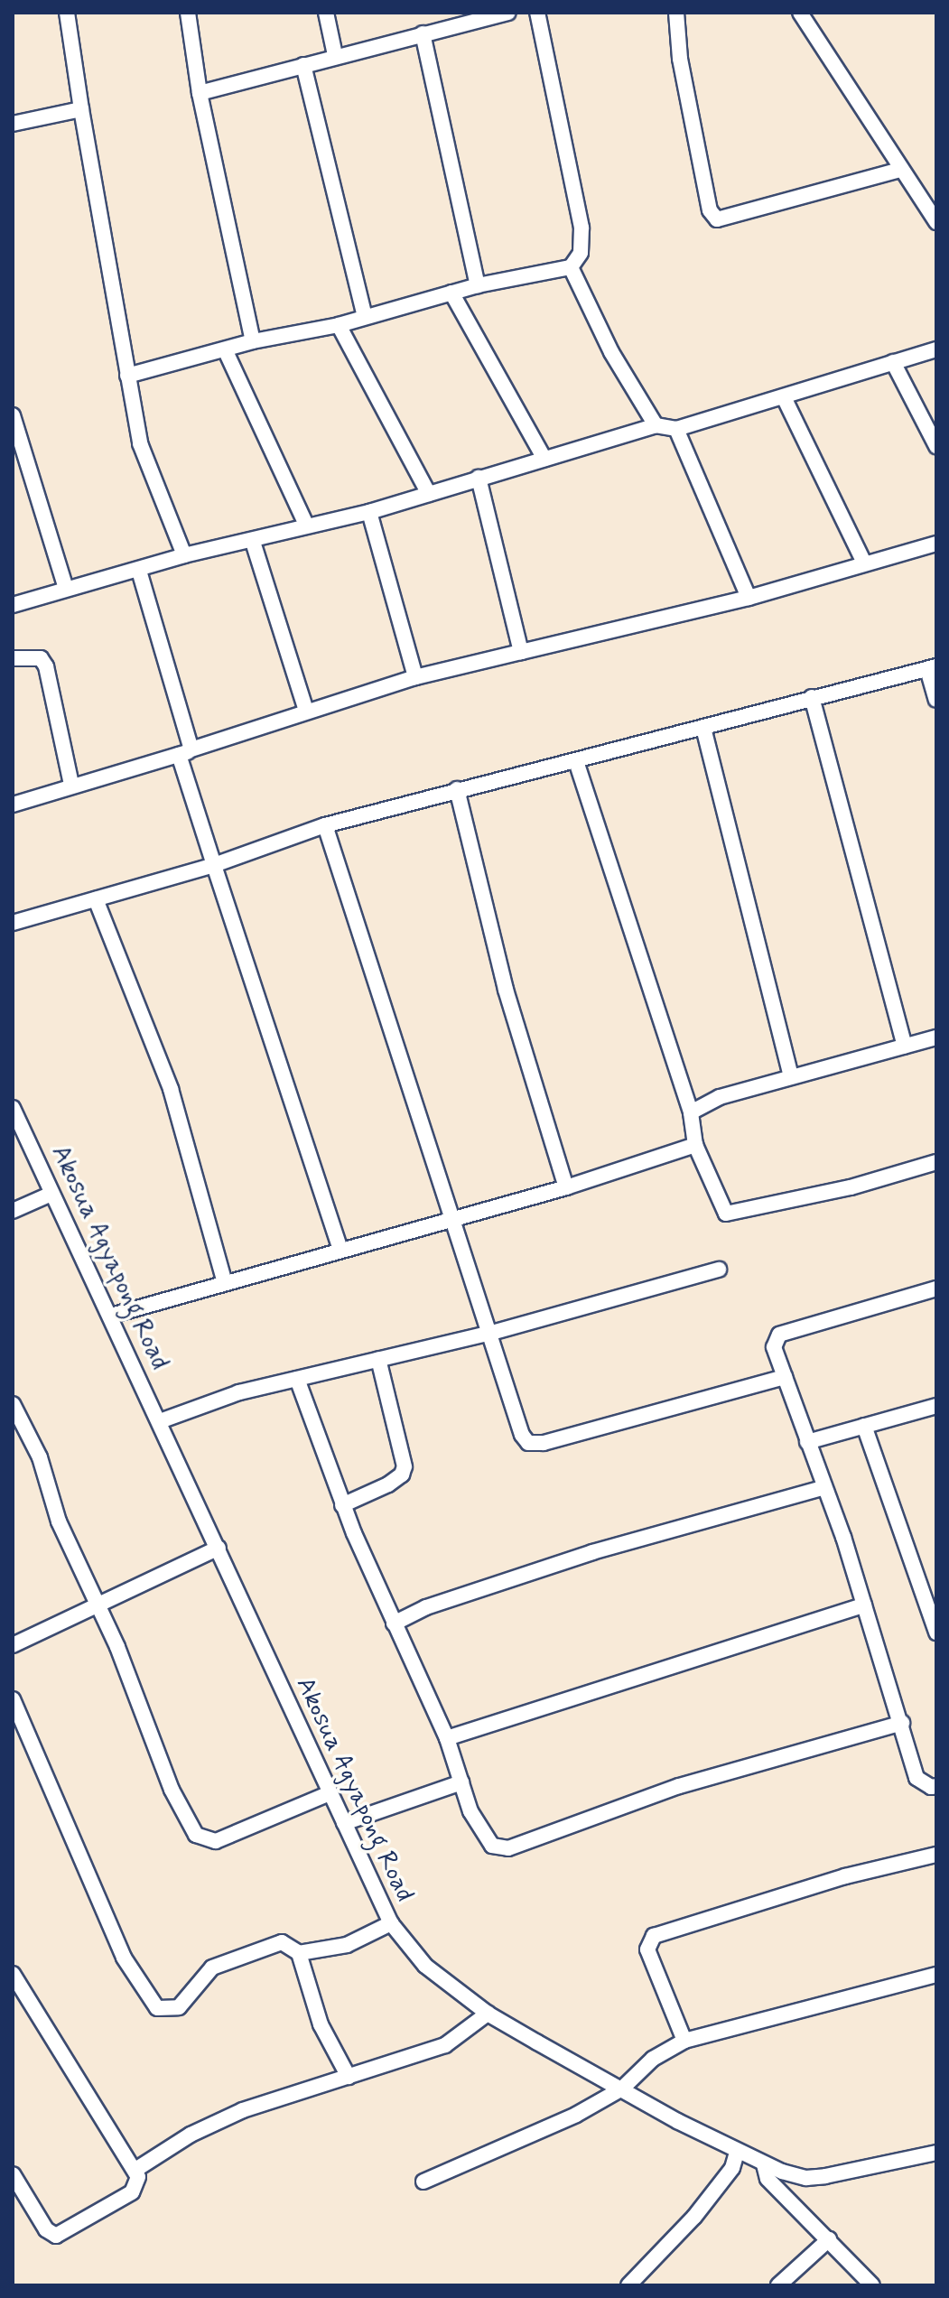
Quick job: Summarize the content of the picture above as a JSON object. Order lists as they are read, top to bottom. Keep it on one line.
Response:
{"streets":{"street":["Akosua Agyapong Road"]}}
